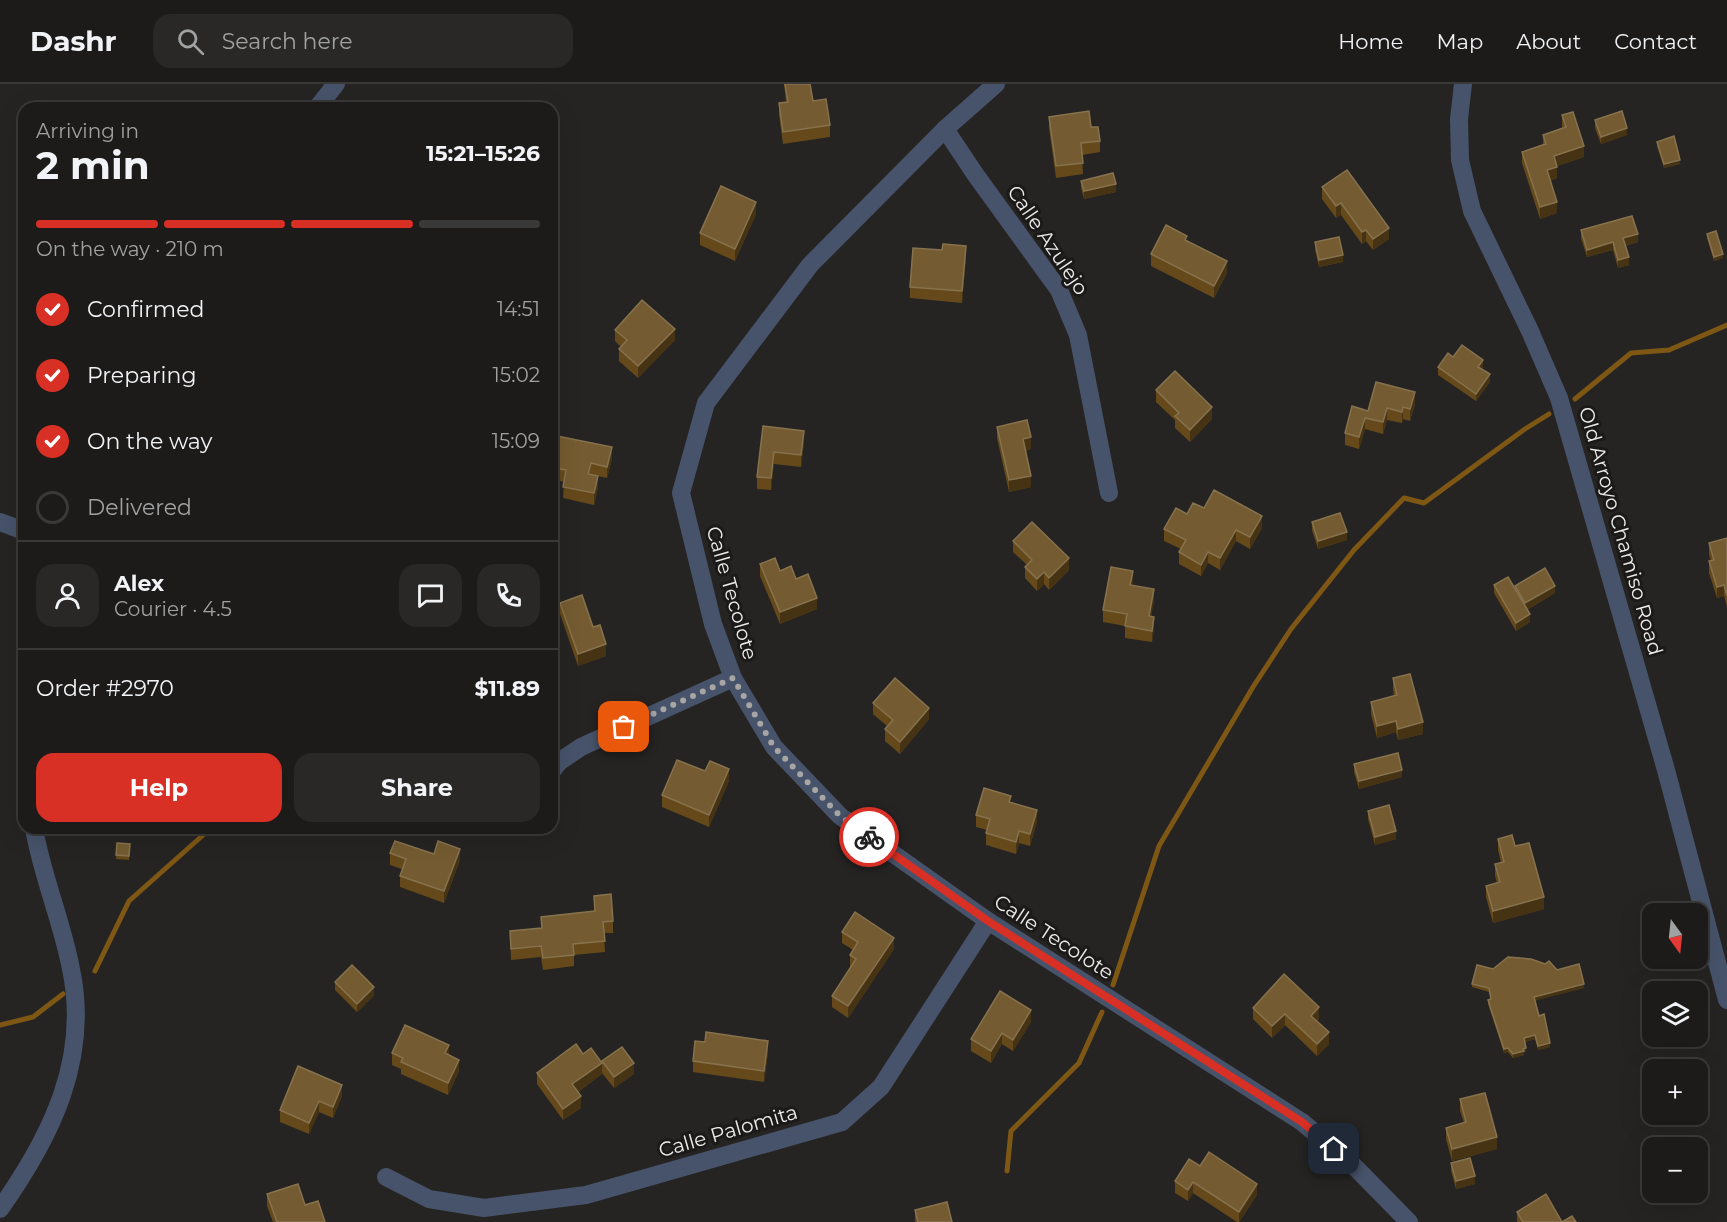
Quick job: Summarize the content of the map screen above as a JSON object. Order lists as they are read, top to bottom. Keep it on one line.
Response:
{"streets":{"street":["Calle Azulejo","Old Arroyo Chamiso Road","Calle Tecolote","Calle Palomita"]},"crossings":[["Calle Azulejo","Calle Tecolote"],["Calle Tecolote","Calle Palomita"]],"north":"bottom","page":{"header":"Dashr","search":"Search here","nav":["Home","Map","About","Contact"],"heading":["2 min","Arriving in","15:21–15:26"],"panel":["Alex","Courier · 4.5","Order #2970","$11.89"],"bar":"On the way · 210 m","list":[["Confirmed","14:51"],["Preparing","15:02"],["On the way","15:09"],"Delivered"],"buttons":["Help","Share"],"map_buttons":["+","−"]}}
